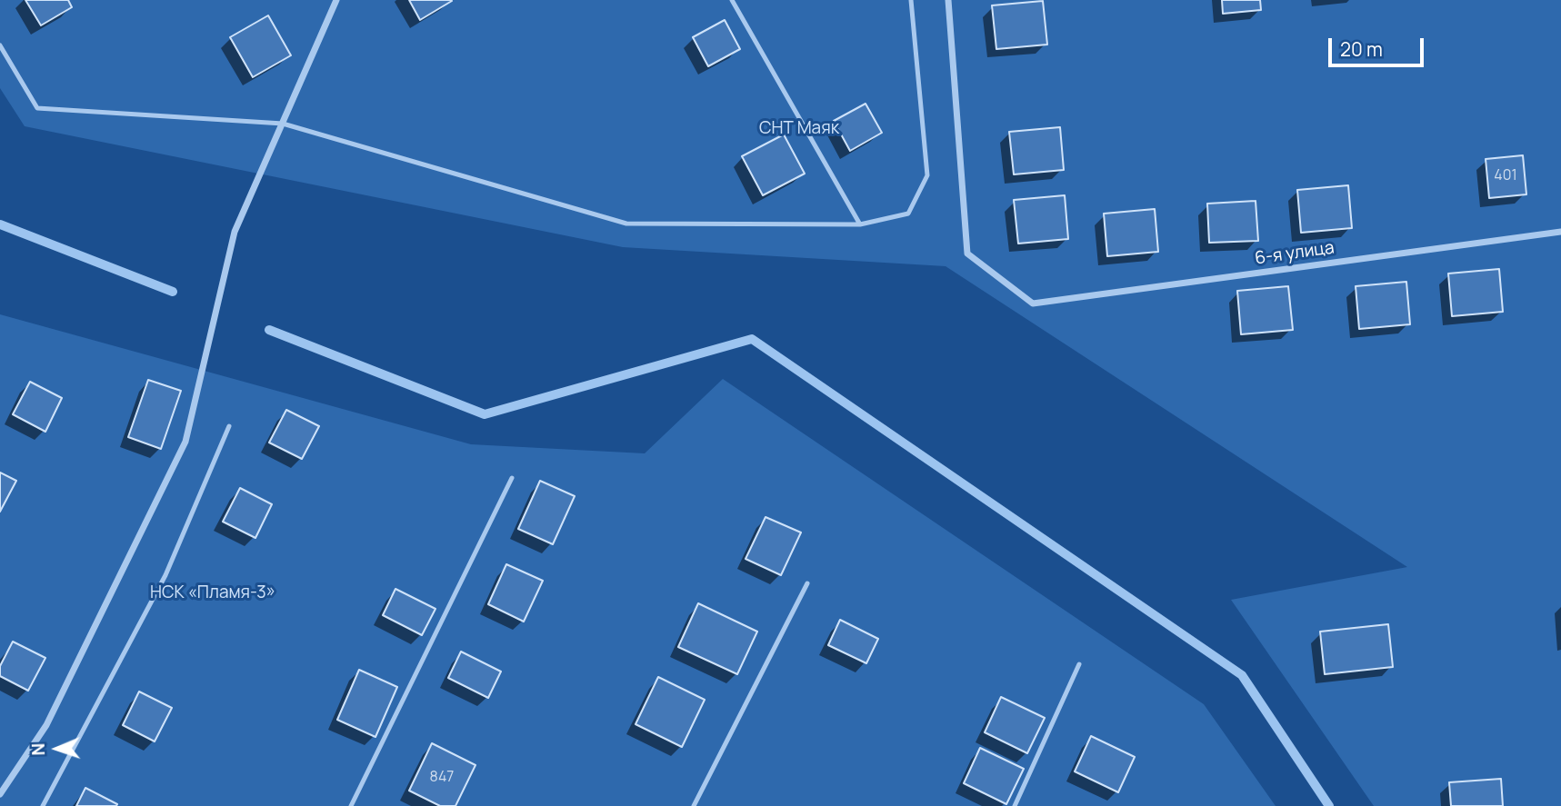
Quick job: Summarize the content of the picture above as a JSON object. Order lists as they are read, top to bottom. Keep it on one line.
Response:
{"streets":{"street":["6-я улица"]},"parks":["СНТ Маяк","НСК «Пламя-3»"],"house_numbers":["401","847"],"scale_bar":"20 m","north":"left"}
